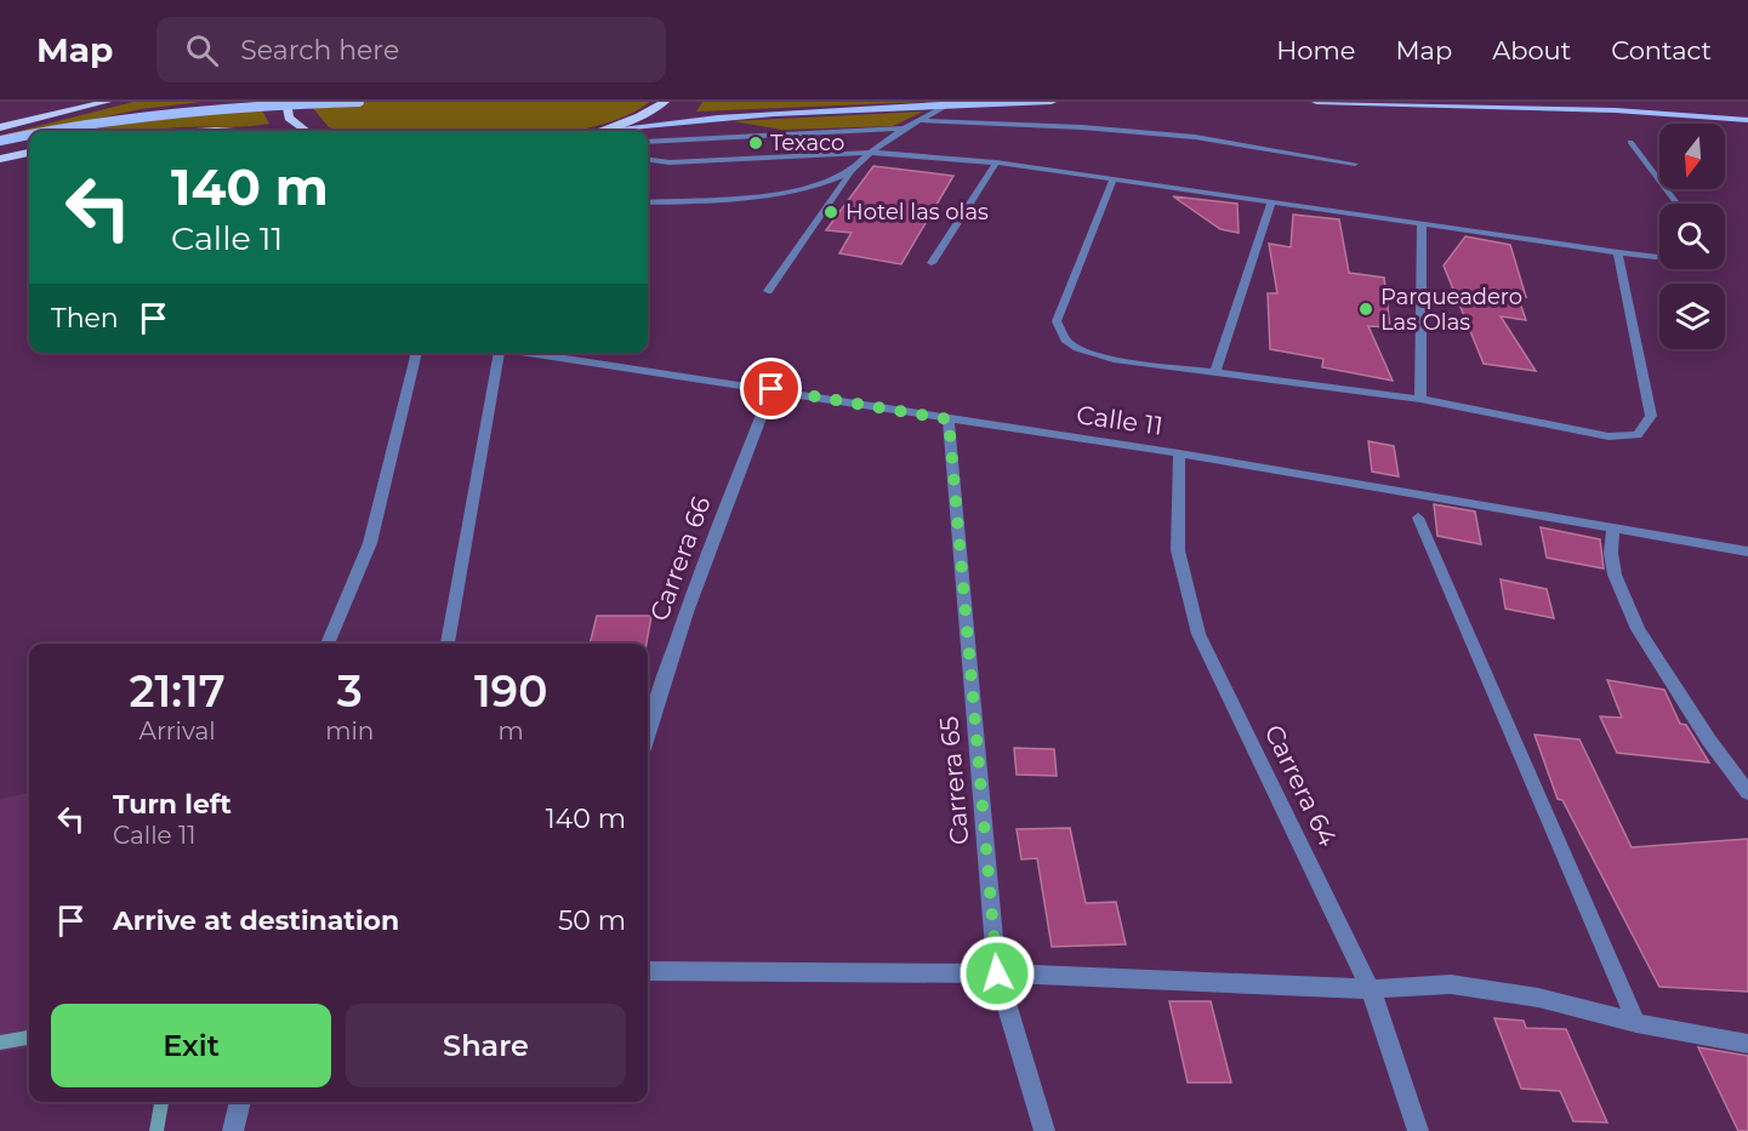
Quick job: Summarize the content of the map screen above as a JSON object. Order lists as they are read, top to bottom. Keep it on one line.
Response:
{"streets":{"street":["Calle 11","Carrera 66","Carrera 65","Carrera 64"]},"crossings":[["Calle 11","Carrera 66"],["Calle 11","Carrera 65"],["Calle 11","Carrera 64"]],"places":["Texaco","Hotel las olas","Parqueadero Las Olas"],"north":"bottom","page":{"header":"Map","search":"Search here","nav":["Home","Map","About","Contact"],"turn":["140 m","Calle 11"],"then":"Then","eta":["21:17","Arrival","3","min","190","m"],"list":[{"name":"Turn left","note":"Calle 11","value":"140 m"},{"name":"Arrive at destination","value":"50 m"}],"buttons":["Exit","Share"]}}
